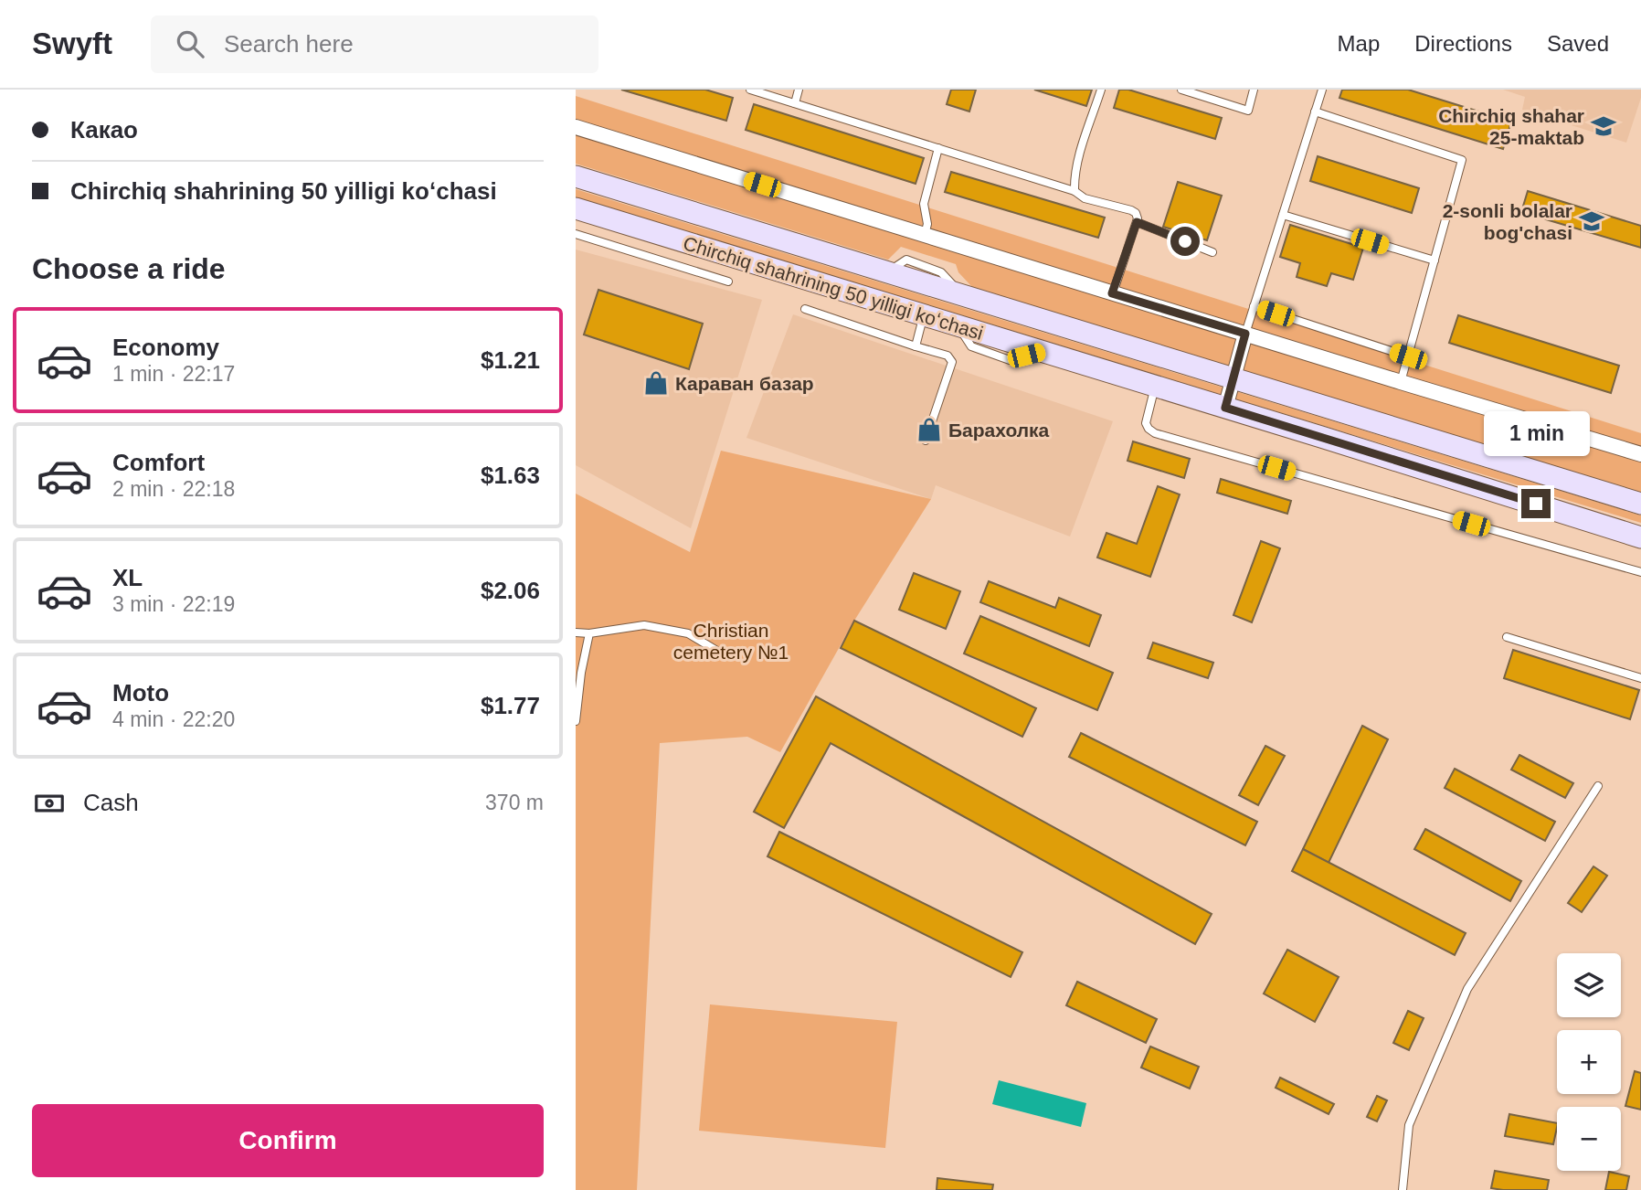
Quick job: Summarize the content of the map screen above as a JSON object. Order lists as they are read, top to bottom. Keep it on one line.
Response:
{"streets":{"main road":["Chirchiq shahrining 50 yilligi koʻchasi"]},"parks":["Christian cemetery №1"],"places":{"school or university":["Chirchiq shahar 25-maktab","2-sonli bolalar bog'chasi"],"shop":["Караван базар","Барахолка"]},"page":{"header":"Swyft","search":"Search here","nav":["Map","Directions","Saved"],"banner":["Какао","Chirchiq shahrining 50 yilligi koʻchasi"],"heading":"Choose a ride","list":[{"name":"Economy","note":"1 min · 22:17","value":"$1.21"},{"name":"Comfort","note":"2 min · 22:18","value":"$1.63"},{"name":"XL","note":"3 min · 22:19","value":"$2.06"},{"name":"Moto","note":"4 min · 22:20","value":"$1.77"}],"bubble":"1 min","pay":["Cash","370 m"],"map_buttons":["+","−"],"buttons":"Confirm"}}
